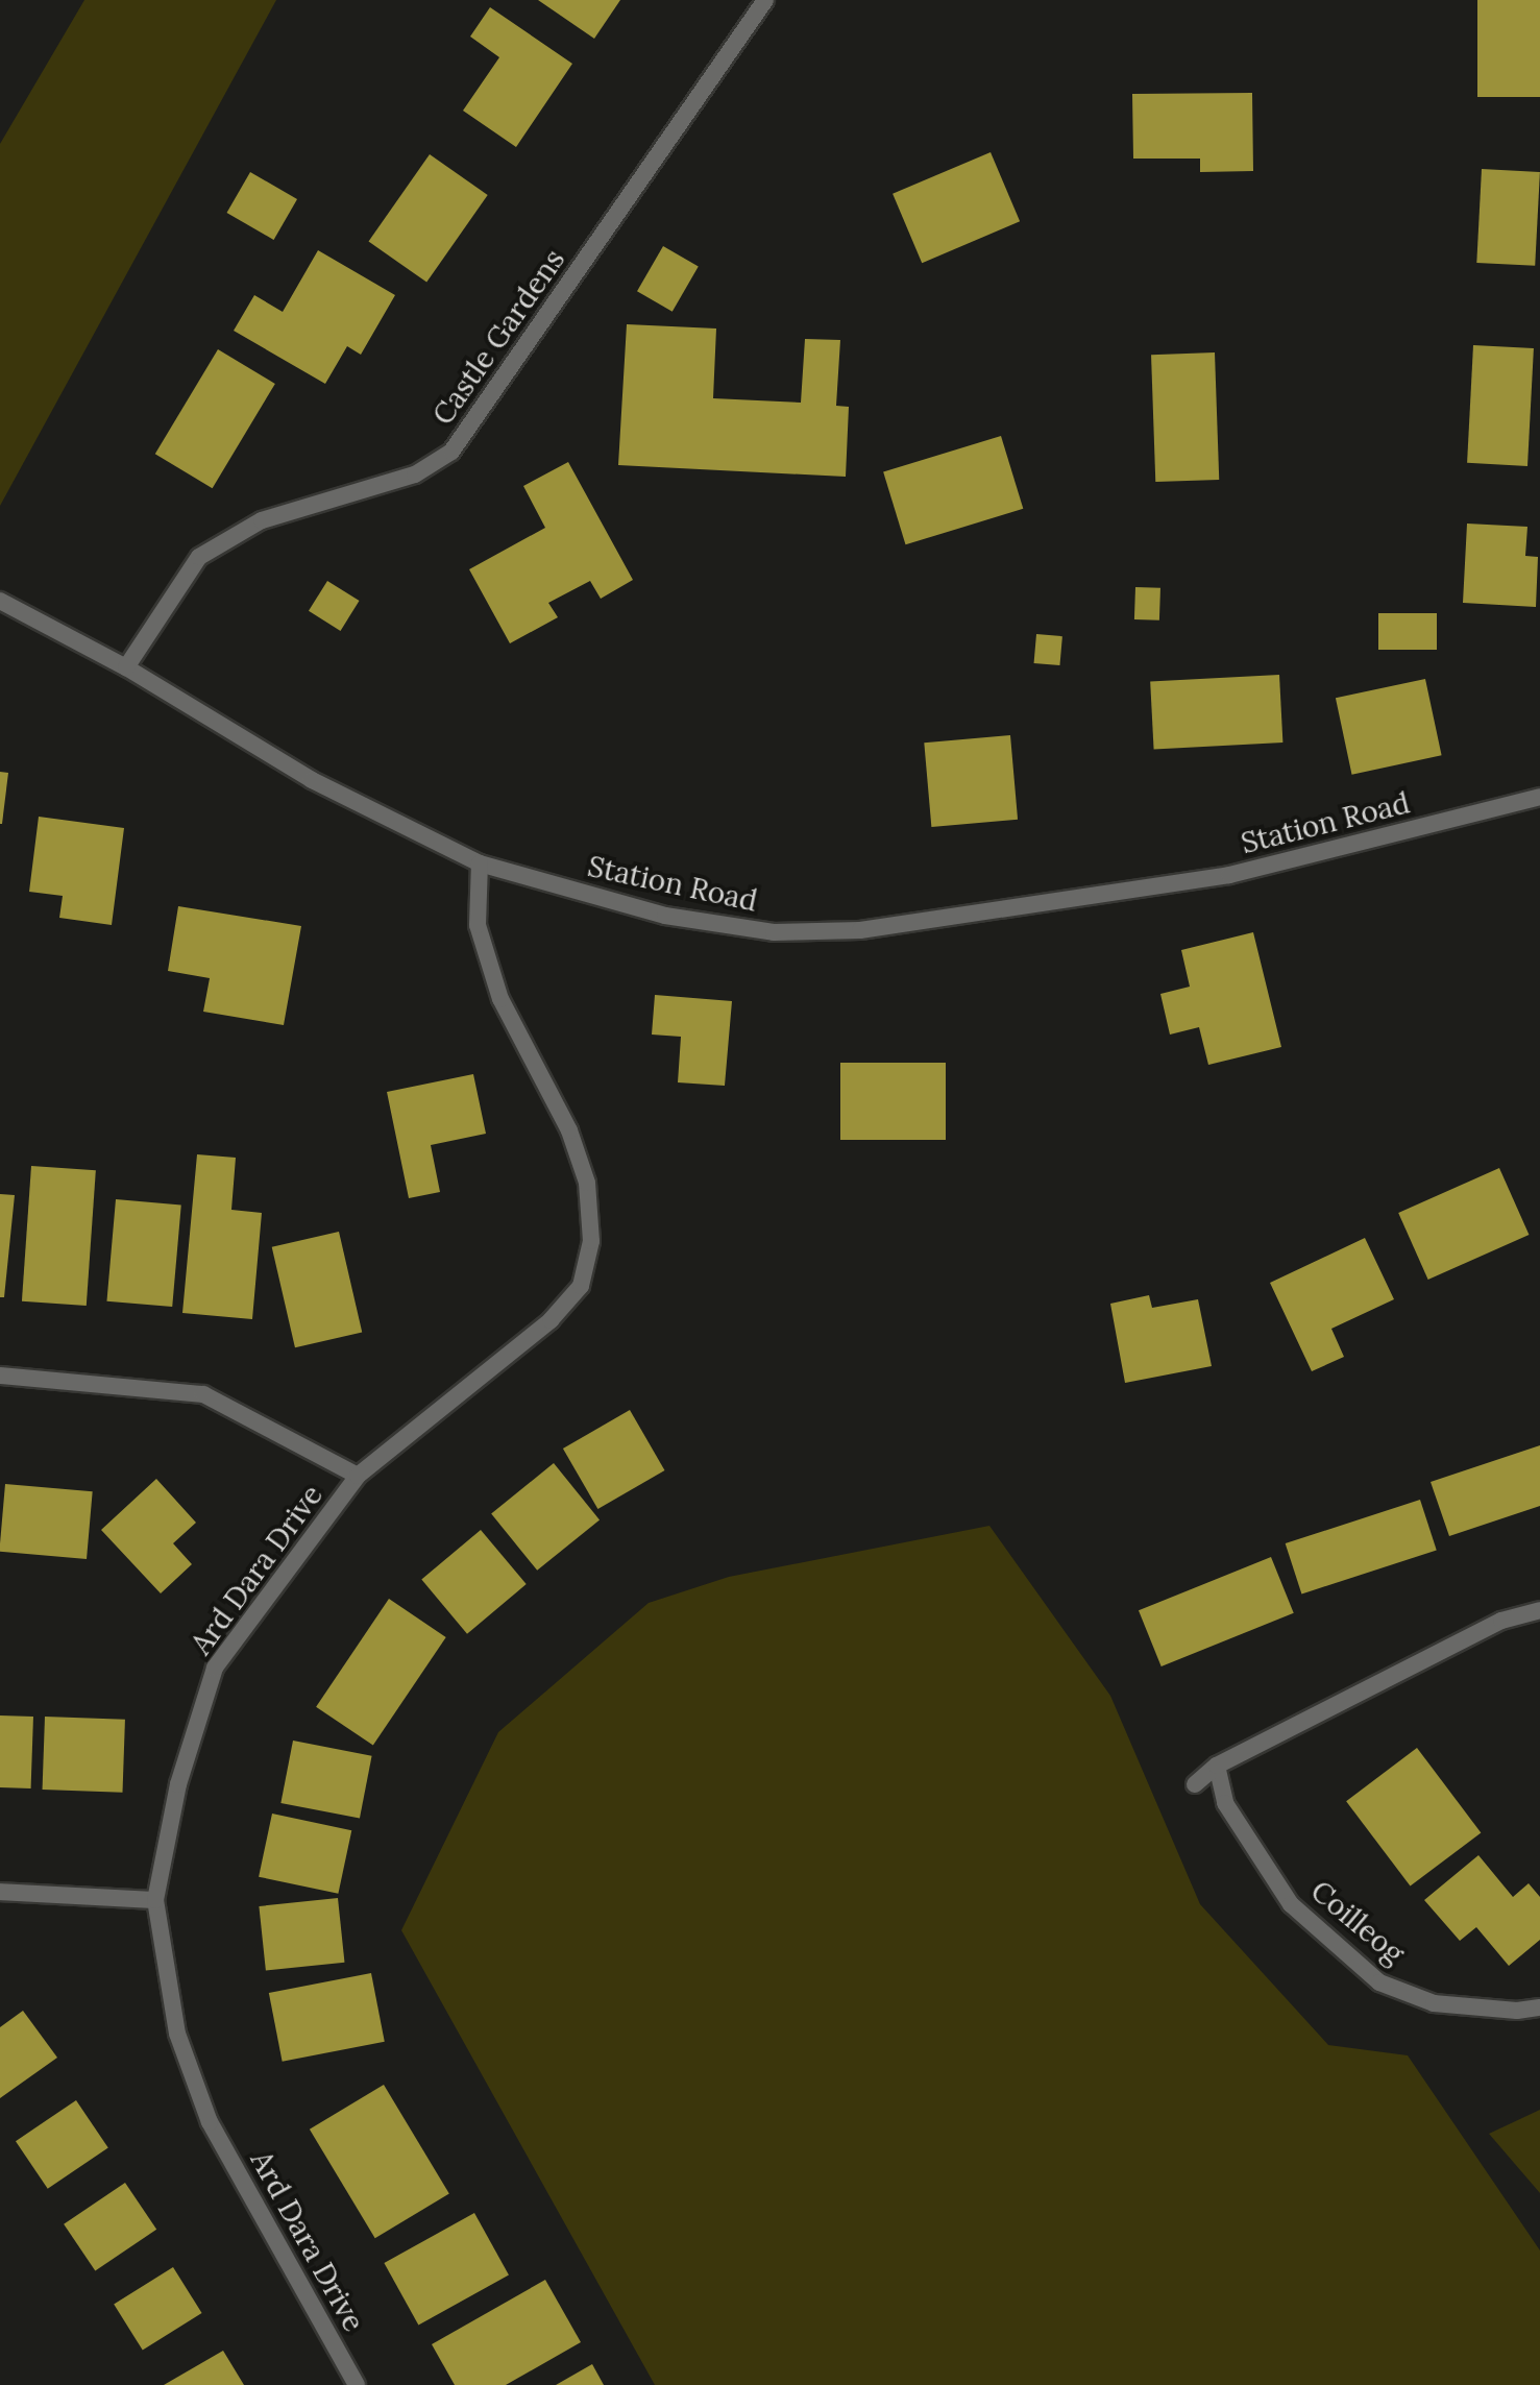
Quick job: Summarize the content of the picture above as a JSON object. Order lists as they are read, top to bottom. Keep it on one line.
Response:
{"streets":{"street":["Castle Gardens","Station Road","Ard Dara Drive","Coilleog"]},"crossings":[["Castle Gardens","Station Road"],["Station Road","Ard Dara Drive"]]}
